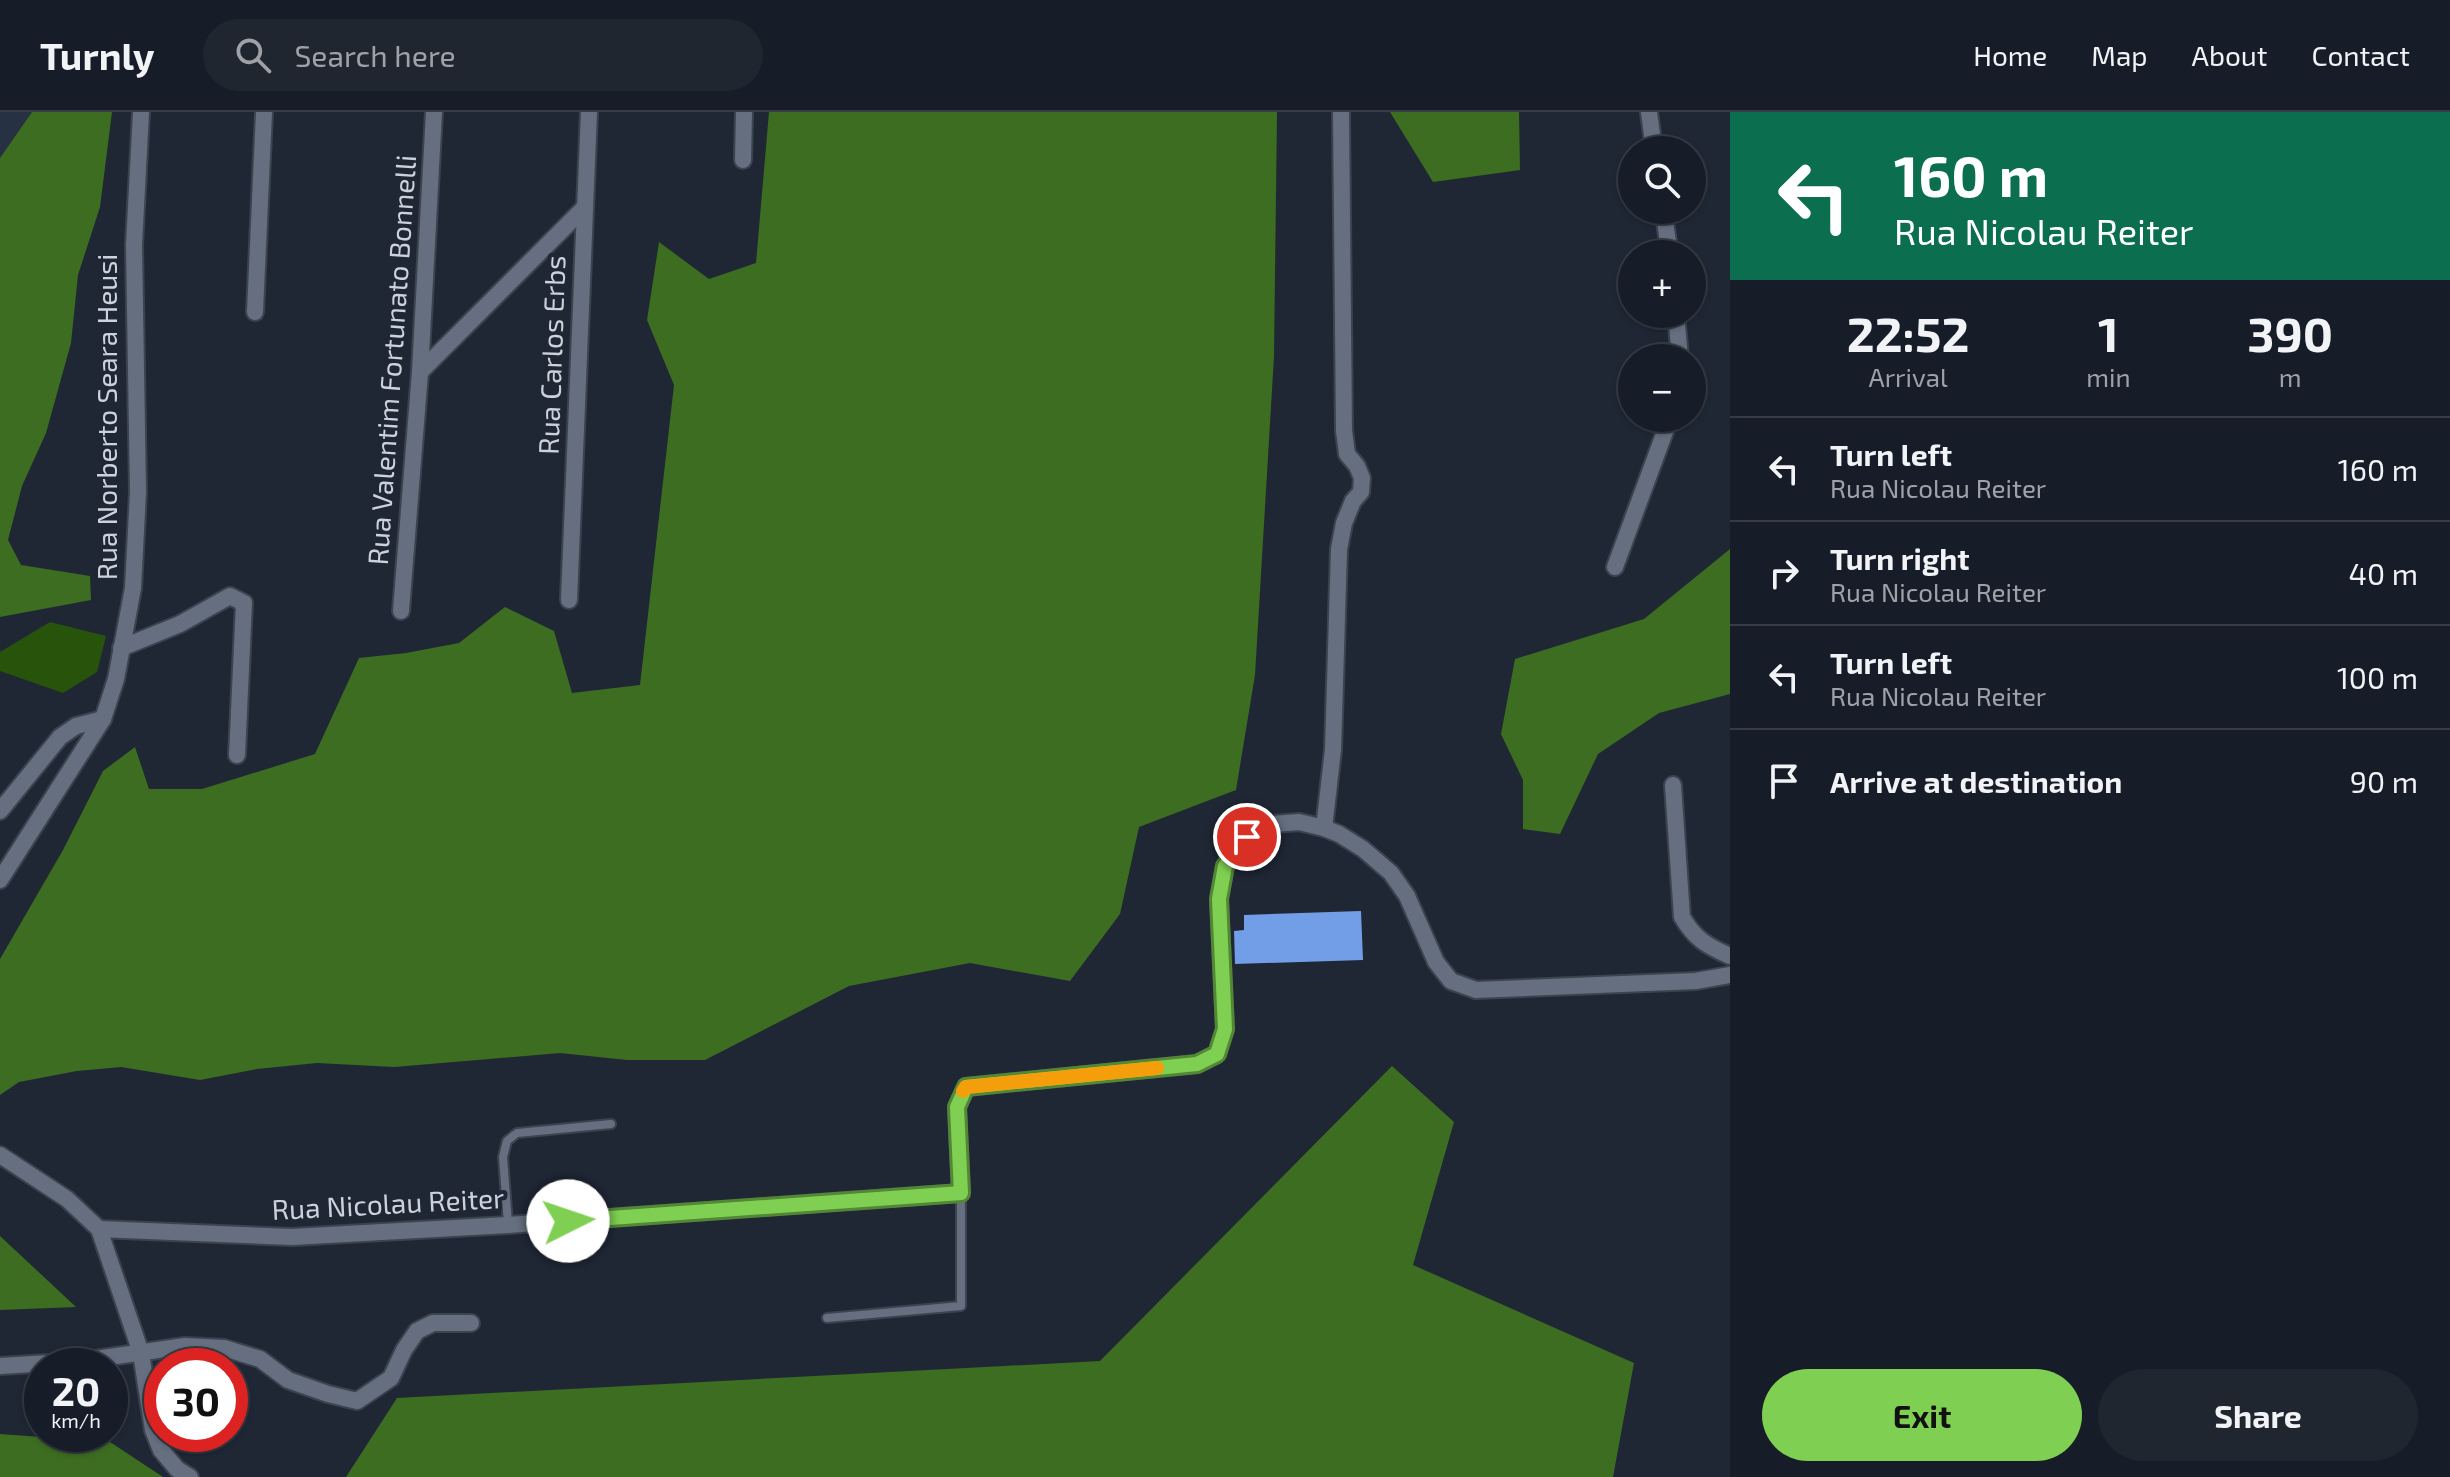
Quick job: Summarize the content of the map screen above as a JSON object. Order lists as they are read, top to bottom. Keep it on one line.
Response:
{"streets":{"street":["Rua Carlos Erbs","Rua Valentim Fortunato Bonnelli","Rua Norberto Seara Heusi","Rua Nicolau Reiter"]},"page":{"header":"Turnly","search":"Search here","nav":["Home","Map","About","Contact"],"turn":["160 m","Rua Nicolau Reiter"],"map_buttons":["+","−"],"eta":["22:52","Arrival","1","min","390","m"],"list":[{"name":"Turn left","note":"Rua Nicolau Reiter","value":"160 m"},{"name":"Turn right","note":"Rua Nicolau Reiter","value":"40 m"},{"name":"Turn left","note":"Rua Nicolau Reiter","value":"100 m"},{"name":"Arrive at destination","value":"90 m"}],"speed":"20 km/h","limit":"30","buttons":["Exit","Share"]}}
